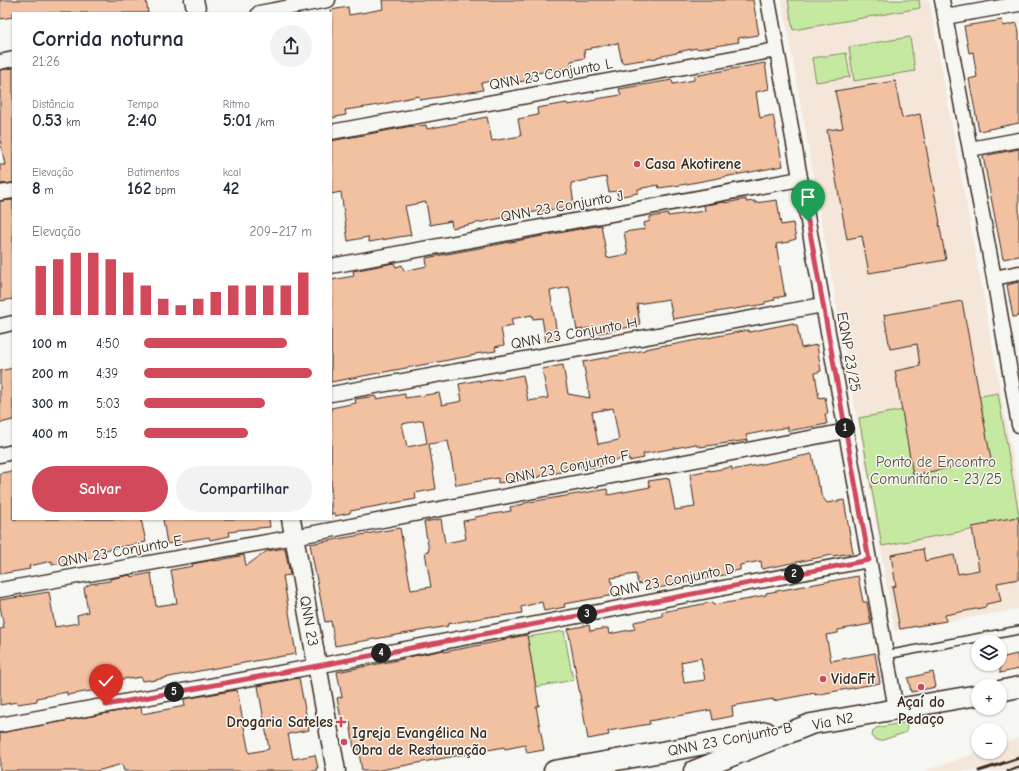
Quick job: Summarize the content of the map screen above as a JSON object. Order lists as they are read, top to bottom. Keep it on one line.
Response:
{"streets":{"main road":["Via N2","QNN 23 Conjunto B"],"street":["QNN 23 Conjunto L","QNN 23 Conjunto J","QNN 23 Conjunto H","EQNP 23/25","QNN 23 Conjunto F","QNN 23 Conjunto E","QNN 23 Conjunto D","QNN 23"]},"crossings":[["QNN 23 Conjunto L","EQNP 23/25"],["QNN 23 Conjunto J","EQNP 23/25"],["QNN 23 Conjunto H","EQNP 23/25"],["EQNP 23/25","QNN 23 Conjunto F"],["EQNP 23/25","QNN 23 Conjunto D"],["EQNP 23/25","Via N2"],["QNN 23 Conjunto F","QNN 23 Conjunto E"],["QNN 23 Conjunto F","QNN 23"],["QNN 23 Conjunto E","QNN 23"],["QNN 23 Conjunto D","QNN 23"],["Via N2","QNN 23 Conjunto B"]],"parks":["Ponto de Encontro Comunitário - 23/25"],"places":{"other":["Casa Akotirene","VidaFit","Açaí do Pedaço","Igreja Evangélica Na Obra de Restauração"],"health":["Drogaria Sateles"]},"page":{"heading":["Corrida noturna","21:26"],"stats":[["Distância","0.53 km"],["Tempo","2:40"],["Ritmo","5:01 /km"],["Elevação","8 m"],["Batimentos","162 bpm"],["kcal","42"]],"chart":["Elevação","209–217 m"],"list":[{"name":"100 m","note":"4:50"},{"name":"200 m","note":"4:39"},{"name":"300 m","note":"5:03"},{"name":"400 m","note":"5:15"}],"pins":["1","2","3","4","5"],"buttons":["Salvar","Compartilhar"],"map_buttons":["+","−"]}}
